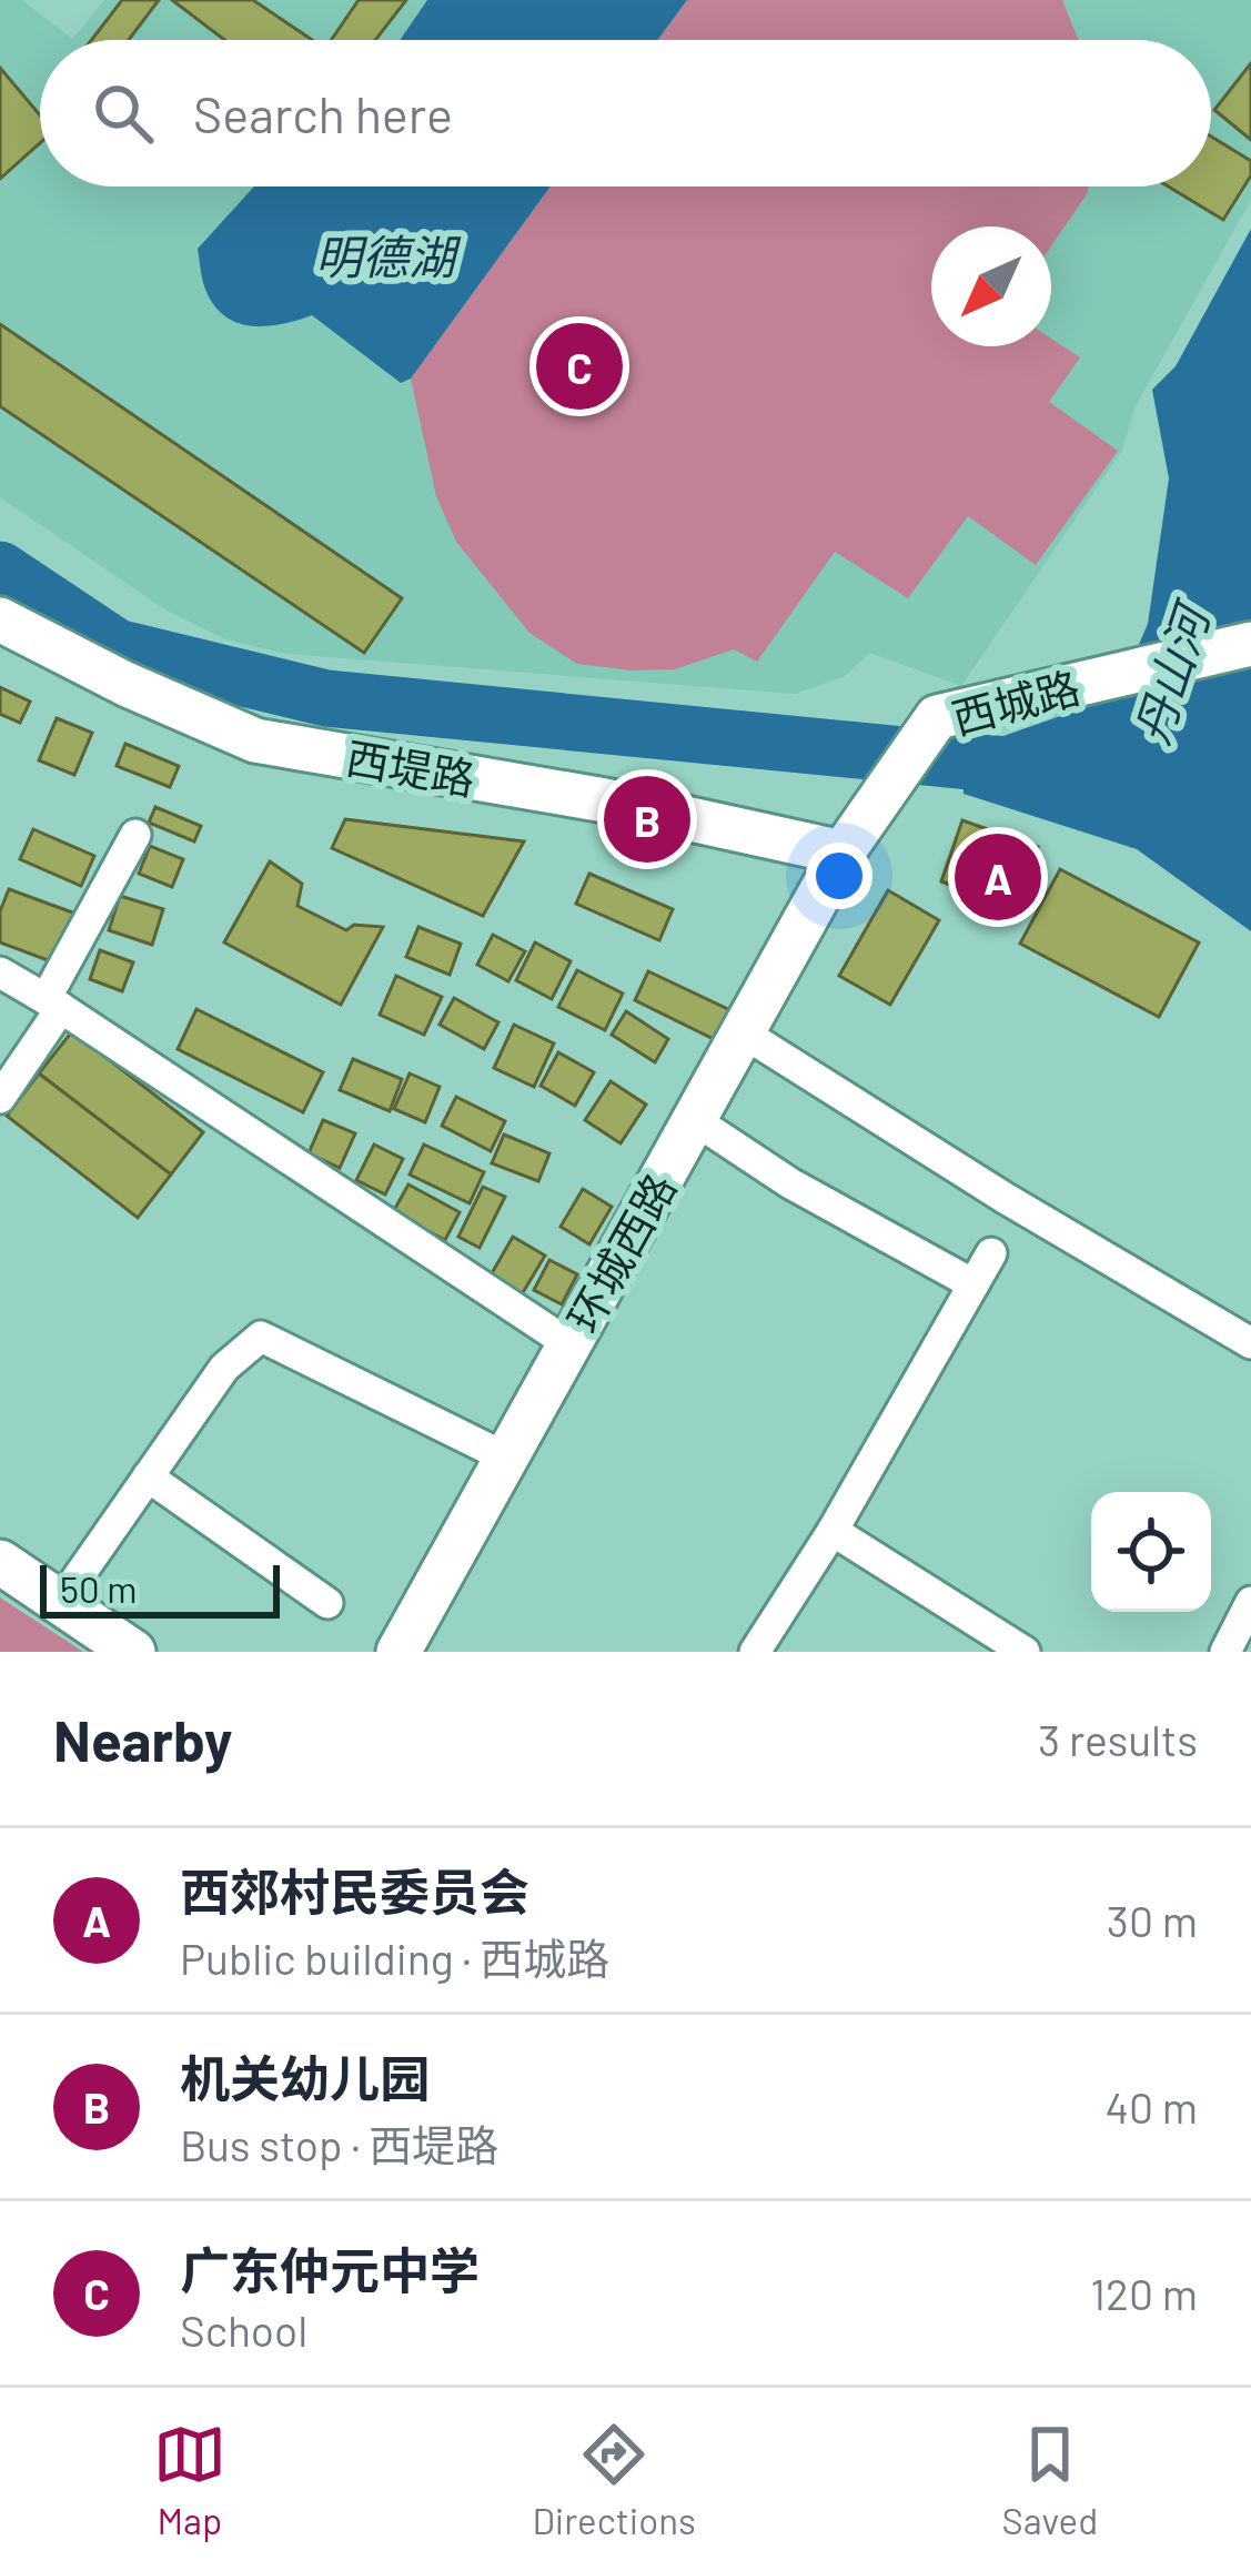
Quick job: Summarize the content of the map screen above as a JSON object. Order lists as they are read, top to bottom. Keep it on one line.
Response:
{"streets":{"street":["西城路","西堤路","环城西路"]},"crossings":[["西城路","西堤路"],["西城路","环城西路"],["西堤路","环城西路"]],"water":["明德湖","丹山河"],"scale_bar":"50 m","north":"bottom left","page":{"search":"Search here","pins":["C","B","A"],"scale":"50 m","heading":["Nearby","3 results"],"list":[{"mark":"A","name":"西郊村民委员会","note":"Public building · 西城路","value":"30 m"},{"mark":"B","name":"机关幼儿园","note":"Bus stop · 西堤路","value":"40 m"},{"mark":"C","name":"广东仲元中学","note":"School","value":"120 m"}],"nav":["Map","Directions","Saved"]}}
